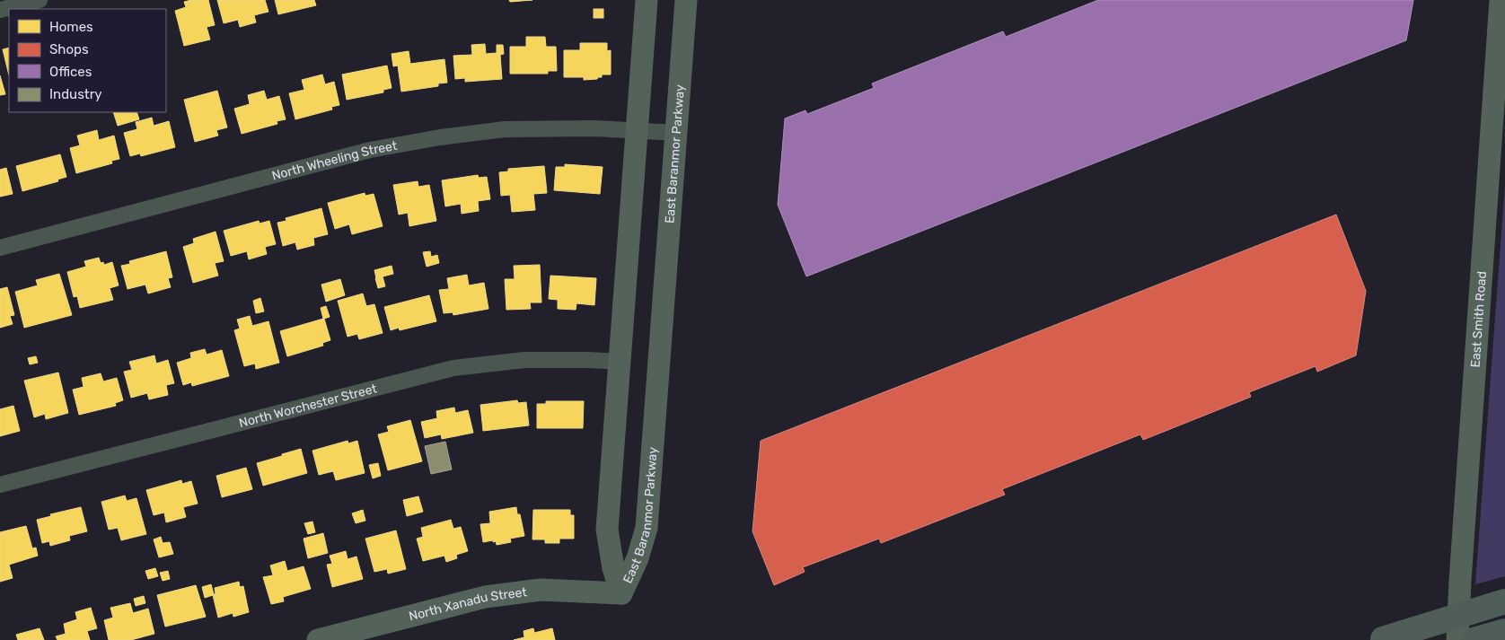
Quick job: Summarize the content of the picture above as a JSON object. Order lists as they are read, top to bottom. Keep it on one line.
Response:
{"streets":{"street":["East Baranmor Parkway","North Wheeling Street","East Smith Road","North Worchester Street","North Xanadu Street"]},"crossings":[["East Baranmor Parkway","North Wheeling Street"],["East Baranmor Parkway","North Worchester Street"],["East Baranmor Parkway","North Xanadu Street"]],"legend":["Homes","Shops","Offices","Industry"]}
